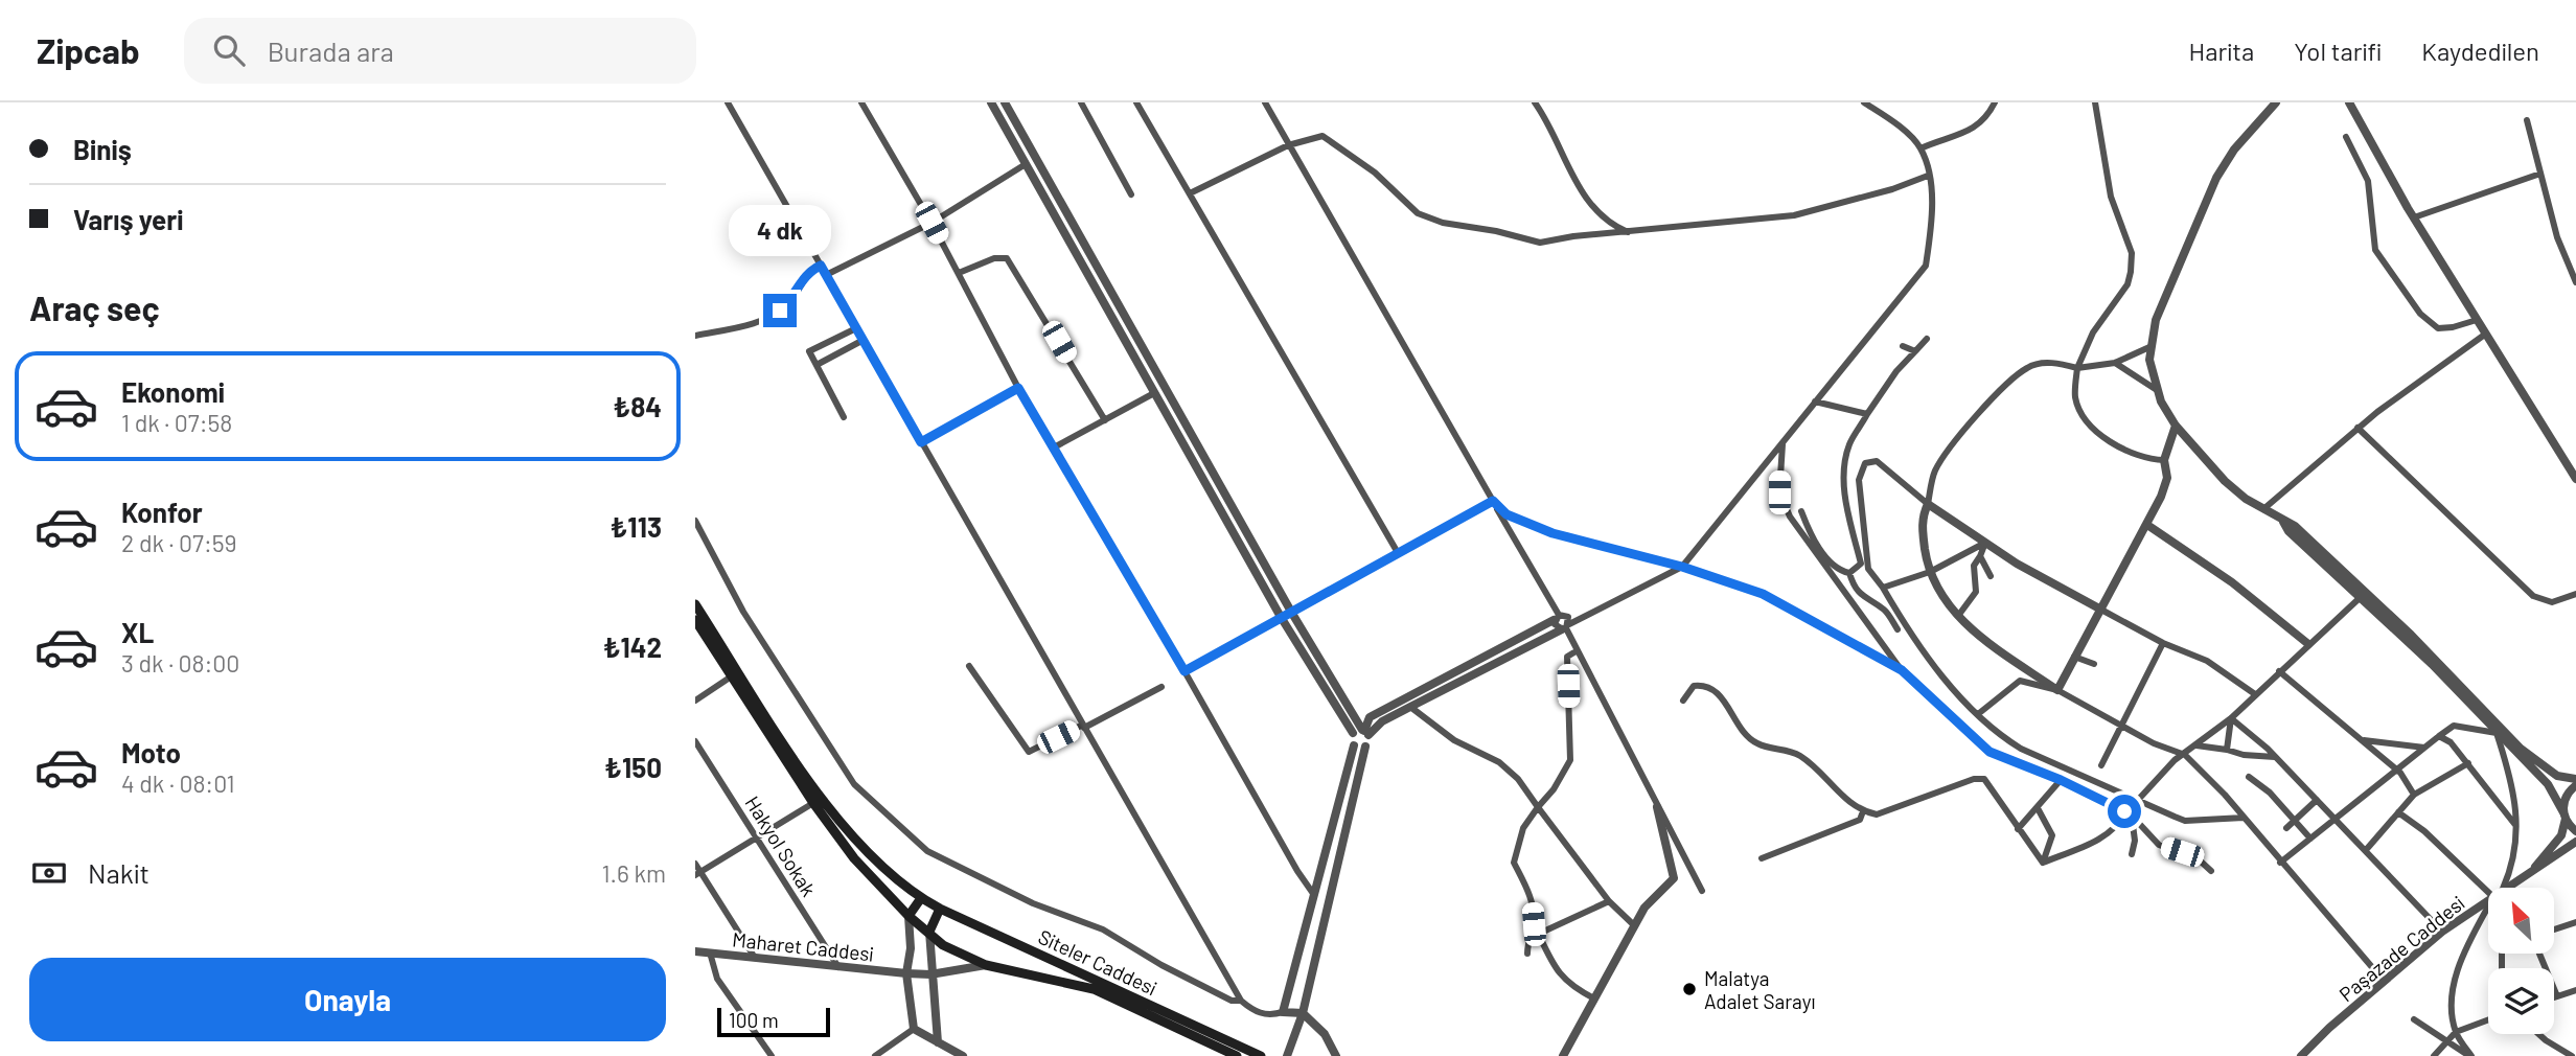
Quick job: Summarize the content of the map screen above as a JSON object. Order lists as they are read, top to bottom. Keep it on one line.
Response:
{"streets":{"main road":["Siteler Caddesi"],"street":["Hakyol Sokak","Maharet Caddesi","Paşazade Caddesi"]},"crossings":[["Hakyol Sokak","Maharet Caddesi"],["Maharet Caddesi","Siteler Caddesi"]],"places":["Malatya Adalet Sarayı"],"scale_bar":"100 m","north":"top left","page":{"header":"Zipcab","search":"Burada ara","nav":["Harita","Yol tarifi","Kaydedilen"],"banner":["Biniş","Varış yeri"],"bubble":"4 dk","heading":"Araç seç","list":[{"name":"Ekonomi","note":"1 dk · 07:58","value":"₺84"},{"name":"Konfor","note":"2 dk · 07:59","value":"₺113"},{"name":"XL","note":"3 dk · 08:00","value":"₺142"},{"name":"Moto","note":"4 dk · 08:01","value":"₺150"}],"pay":["Nakit","1.6 km"],"buttons":"Onayla","scale":"100 m"}}
